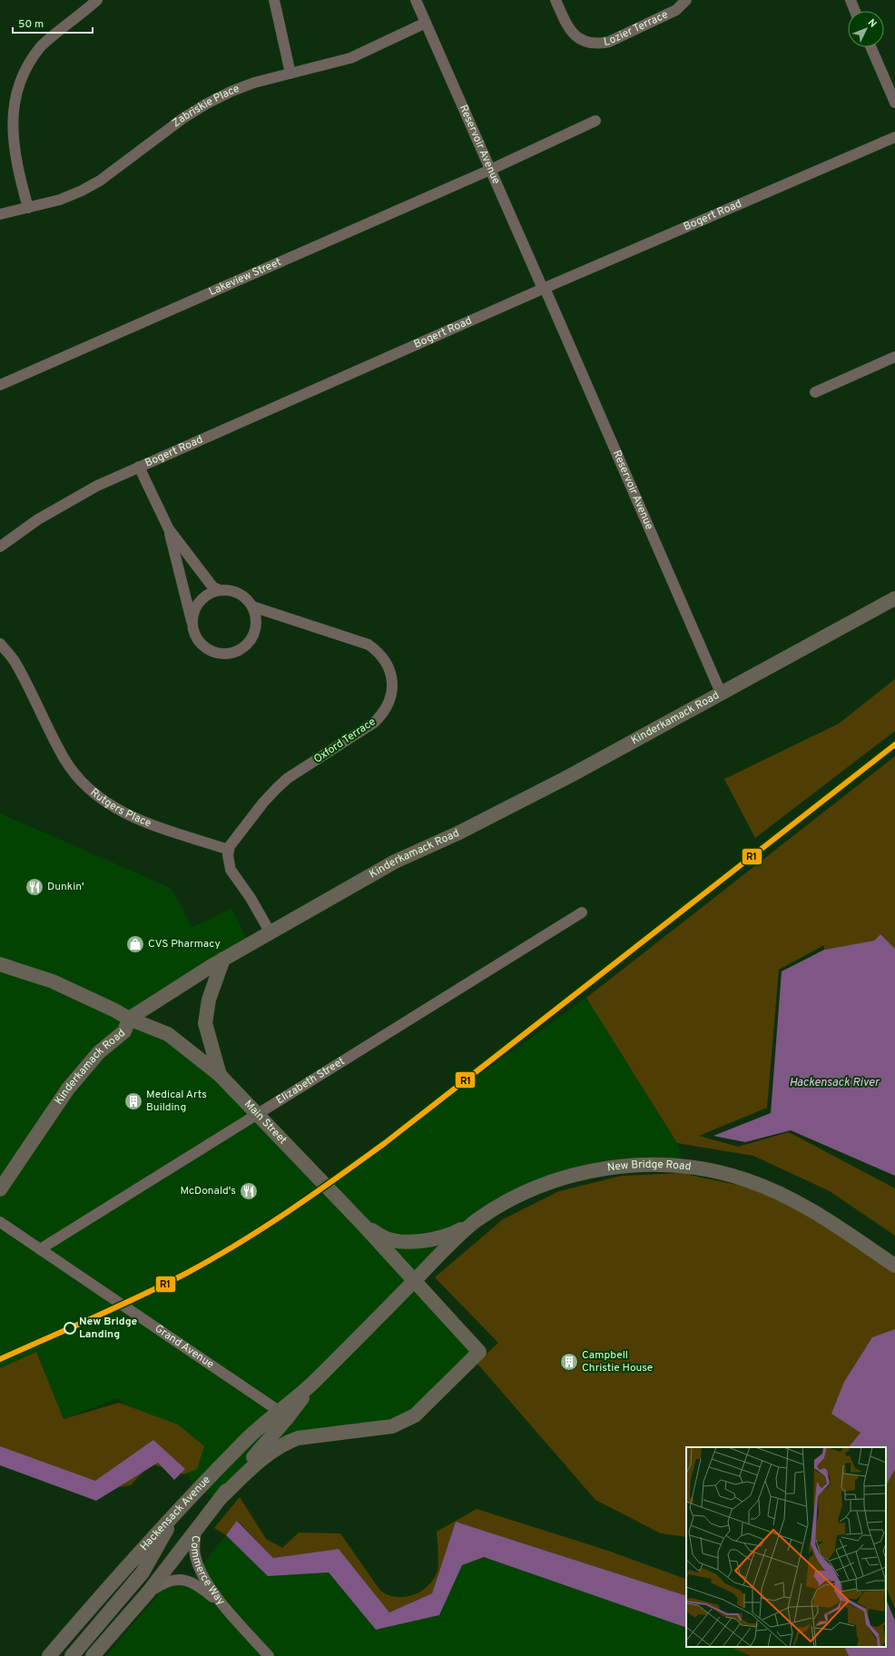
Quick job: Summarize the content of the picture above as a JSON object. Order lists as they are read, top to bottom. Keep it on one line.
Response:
{"streets":{"main road":["Kinderkamack Road","Main Street","New Bridge Road","Hackensack Avenue"],"street":["Lozier Terrace","Zabriskie Place","Reservoir Avenue","Bogert Road","Lakeview Street","Oxford Terrace","Rutgers Place","Elizabeth Street","Grand Avenue","Commerce Way"]},"crossings":[["Zabriskie Place","Reservoir Avenue"],["Reservoir Avenue","Bogert Road"],["Reservoir Avenue","Lakeview Street"],["Reservoir Avenue","Kinderkamack Road"],["Bogert Road","Oxford Terrace"],["Kinderkamack Road","Main Street"],["Oxford Terrace","Rutgers Place"],["Elizabeth Street","Main Street"],["Elizabeth Street","Grand Avenue"],["Main Street","New Bridge Road"],["Main Street","Hackensack Avenue"],["New Bridge Road","Hackensack Avenue"],["Grand Avenue","Hackensack Avenue"],["Hackensack Avenue","Commerce Way"]],"water":["Hackensack River"],"places":{"restaurant":["Dunkin'","McDonald's"],"shop":["CVS Pharmacy"],"building":["Medical Arts Building","Campbell Christie House"],"other":["New Bridge Landing"]},"lines":["transit line R1"],"scale_bar":"50 m","north":"top right"}
